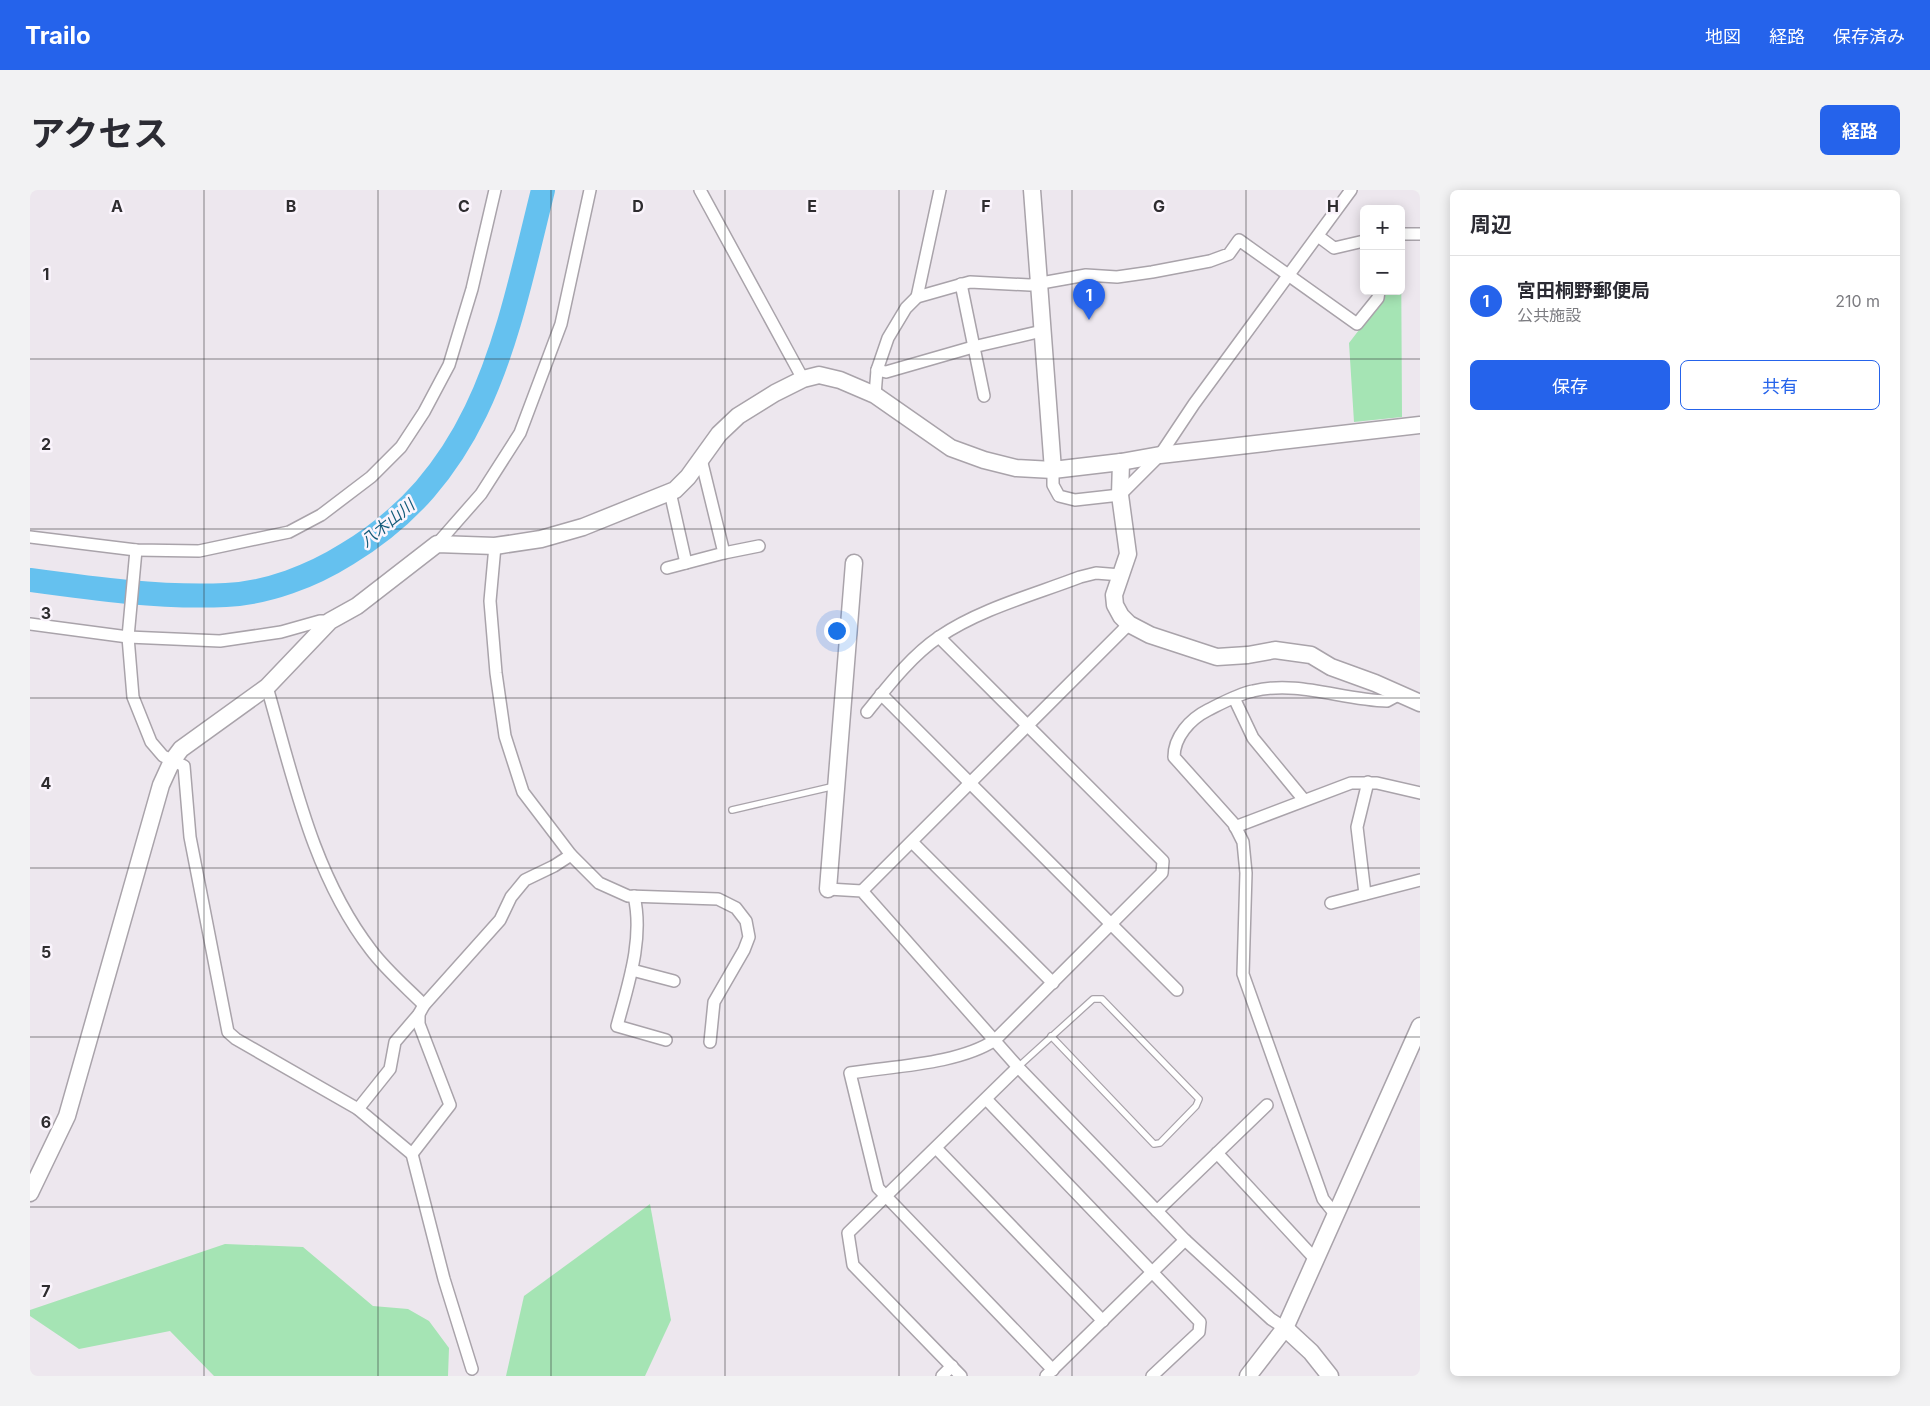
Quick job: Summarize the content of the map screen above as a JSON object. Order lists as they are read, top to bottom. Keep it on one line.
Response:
{"water":["八木山川"],"page":{"header":"Trailo","nav":["地図","経路","保存済み"],"title":"アクセス","buttons":["経路",["保存","共有"]],"heading":"周辺","map_buttons":["+","−"],"list":[{"mark":"1","name":"宮田桐野郵便局","note":"公共施設","value":"210 m"}],"pins":"1"},"grid":{"columns":["A","B","C","D","E","F","G","H"],"rows":["1","2","3","4","5","6","7"]}}
